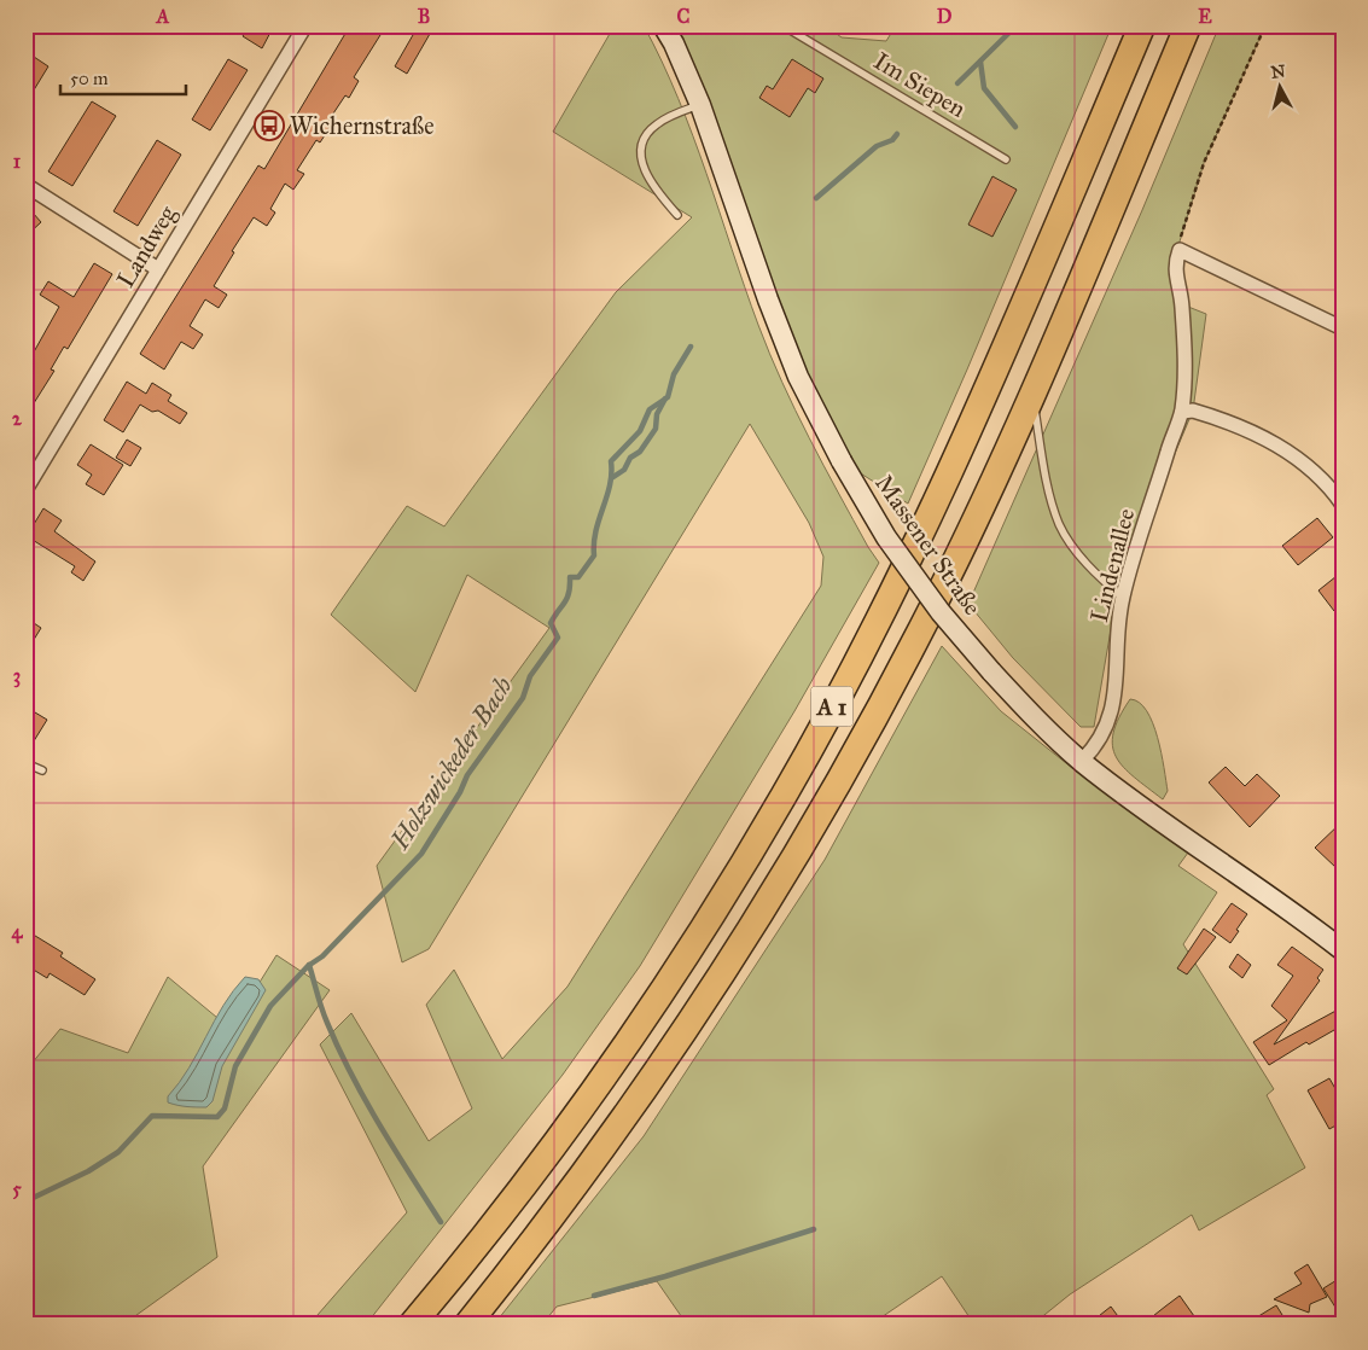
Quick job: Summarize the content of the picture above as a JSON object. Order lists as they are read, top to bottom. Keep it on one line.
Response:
{"streets":{"highway":["A 1"],"main road":["Massener Straße"],"street":["Landweg","Lindenallee"],"lane":["Im Siepen"]},"crossings":[["Massener Straße","Lindenallee"]],"water":["Holzwickeder Bach"],"places":{"bus stop":["Wichernstraße"]},"scale_bar":"50 m","north":"top","grid":{"columns":["A","B","C","D","E"],"rows":["1","2","3","4","5"]}}
